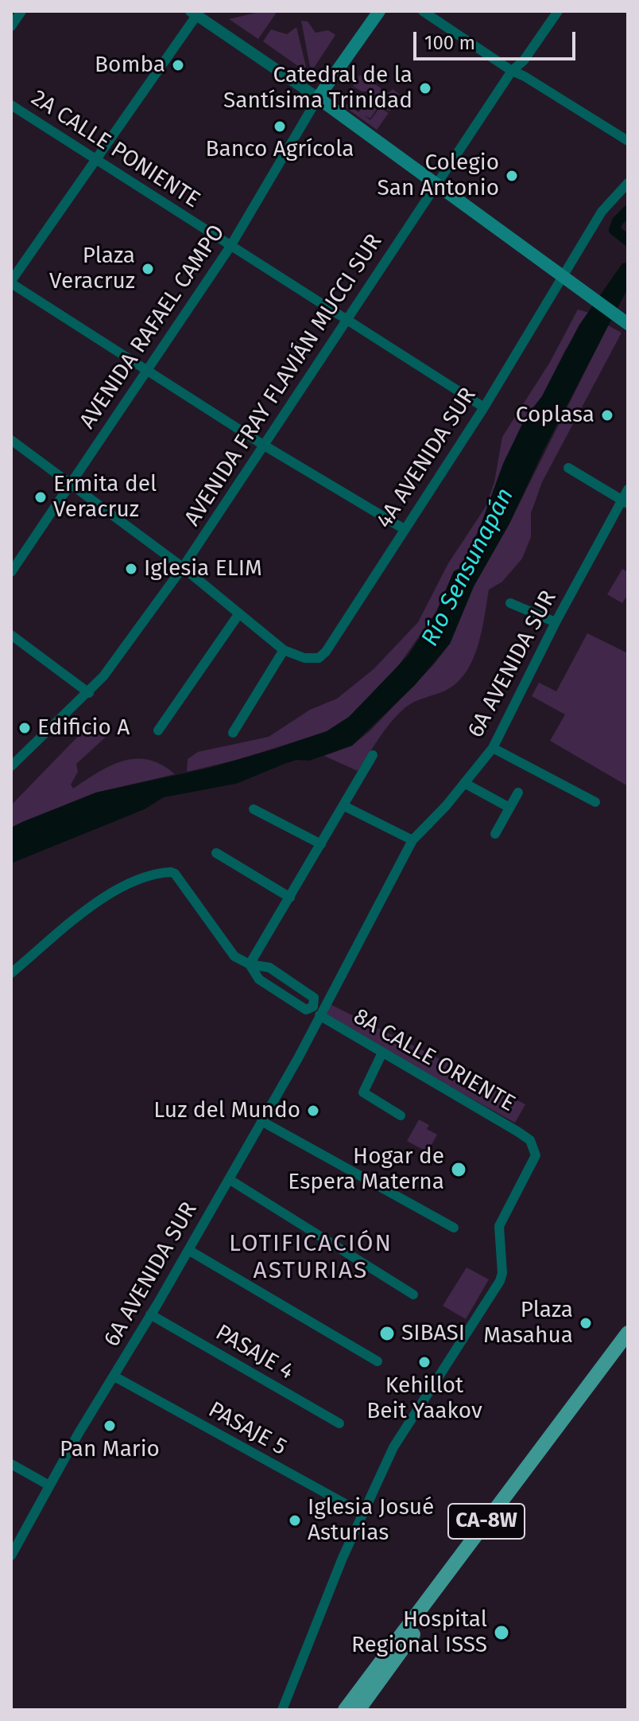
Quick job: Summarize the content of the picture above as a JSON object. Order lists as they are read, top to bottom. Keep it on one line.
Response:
{"streets":{"main road":["CA-8W"],"street":["2A CALLE PONIENTE","AVENIDA RAFAEL CAMPO","AVENIDA FRAY FLAVIÁN MUCCI SUR","4A AVENIDA SUR","6A AVENIDA SUR","8A CALLE ORIENTE","PASAJE 4","PASAJE 5"]},"crossings":[["2A CALLE PONIENTE","AVENIDA RAFAEL CAMPO"],["2A CALLE PONIENTE","AVENIDA FRAY FLAVIÁN MUCCI SUR"],["2A CALLE PONIENTE","4A AVENIDA SUR"],["6A AVENIDA SUR","8A CALLE ORIENTE"],["6A AVENIDA SUR","PASAJE 4"],["6A AVENIDA SUR","PASAJE 5"],["8A CALLE ORIENTE","PASAJE 5"]],"districts":["LOTIFICACIÓN ASTURIAS"],"water":["Río Sensunapán"],"places":["Bomba","Catedral de la Santísima Trinidad","Banco Agrícola","Colegio San Antonio","Plaza Veracruz","Coplasa","Ermita del Veracruz","Iglesia ELIM","Edificio A","Luz del Mundo","Hogar de Espera Materna","Plaza Masahua","SIBASI","Kehillot Beit Yaakov","Pan Mario","Iglesia Josué Asturias","Hospital Regional ISSS"],"scale_bar":"100 m"}
